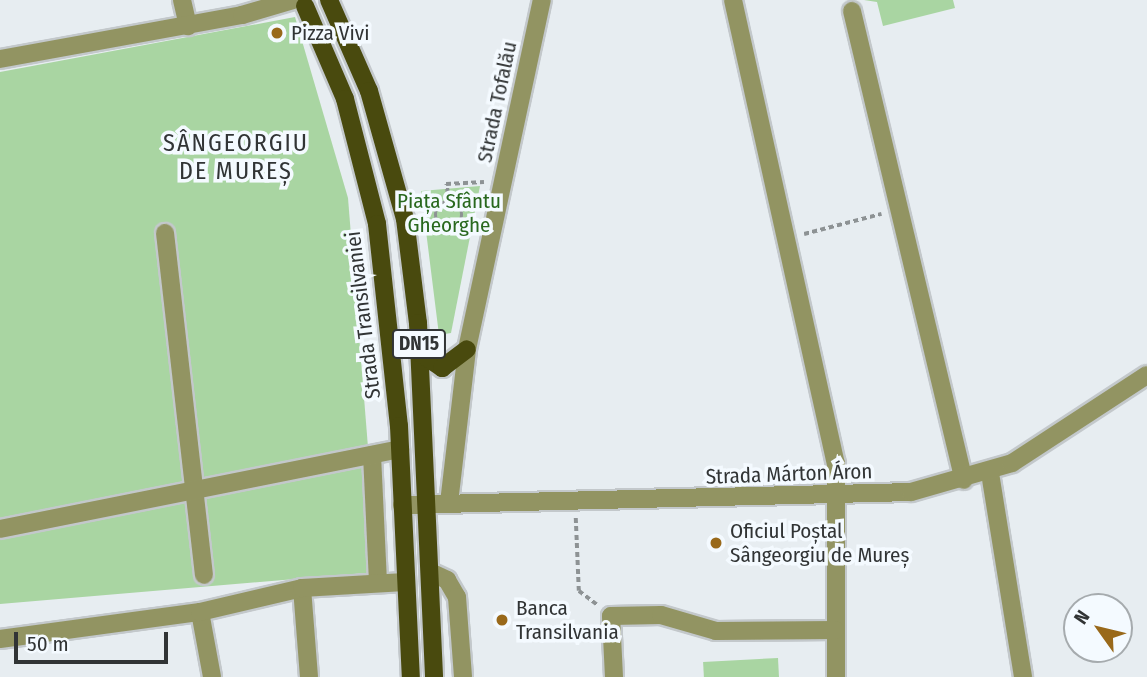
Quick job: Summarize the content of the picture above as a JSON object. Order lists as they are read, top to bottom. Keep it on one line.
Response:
{"streets":{"main road":["Strada Transilvaniei","DN15"],"street":["Strada Tofalău","Strada Márton Áron"]},"crossings":[["Strada Tofalău","Strada Márton Áron"],["Strada Transilvaniei","DN15"],["Strada Transilvaniei","Strada Márton Áron"],["DN15","Strada Márton Áron"]],"districts":["SÂNGEORGIU DE MUREȘ"],"parks":["Piața Sfântu Gheorghe"],"places":["Pizza Vivi","Oficiul Poștal Sângeorgiu de Mureș","Banca Transilvania"],"scale_bar":"50 m","north":"top left"}
